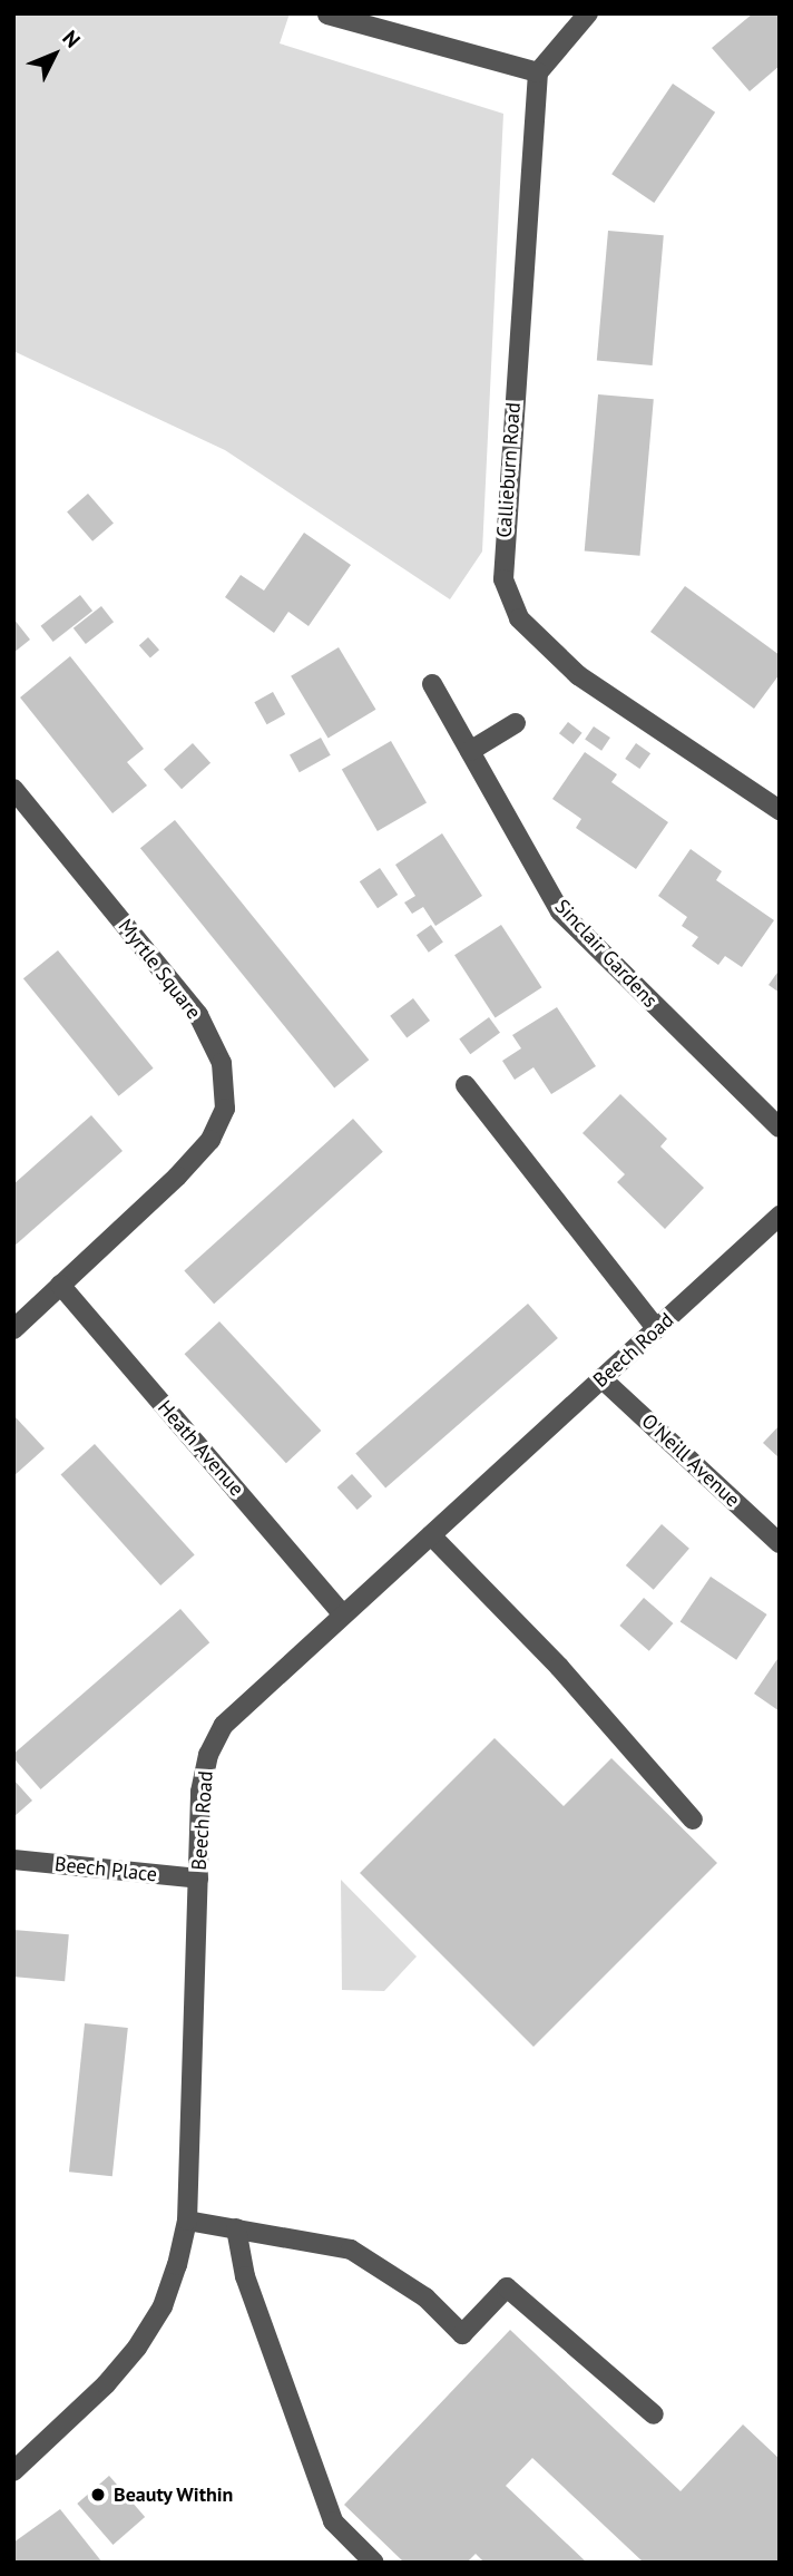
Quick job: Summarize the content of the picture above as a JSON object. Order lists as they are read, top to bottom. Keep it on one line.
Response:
{"streets":{"street":["Callieburn Road","Sinclair Gardens","Myrtle Square","Beech Road","Heath Avenue","O'Neill Avenue","Beech Place"]},"crossings":[["Myrtle Square","Heath Avenue"],["Beech Road","Heath Avenue"],["Beech Road","O'Neill Avenue"],["Beech Road","Beech Place"]],"places":["Beauty Within"],"north":"top right"}
